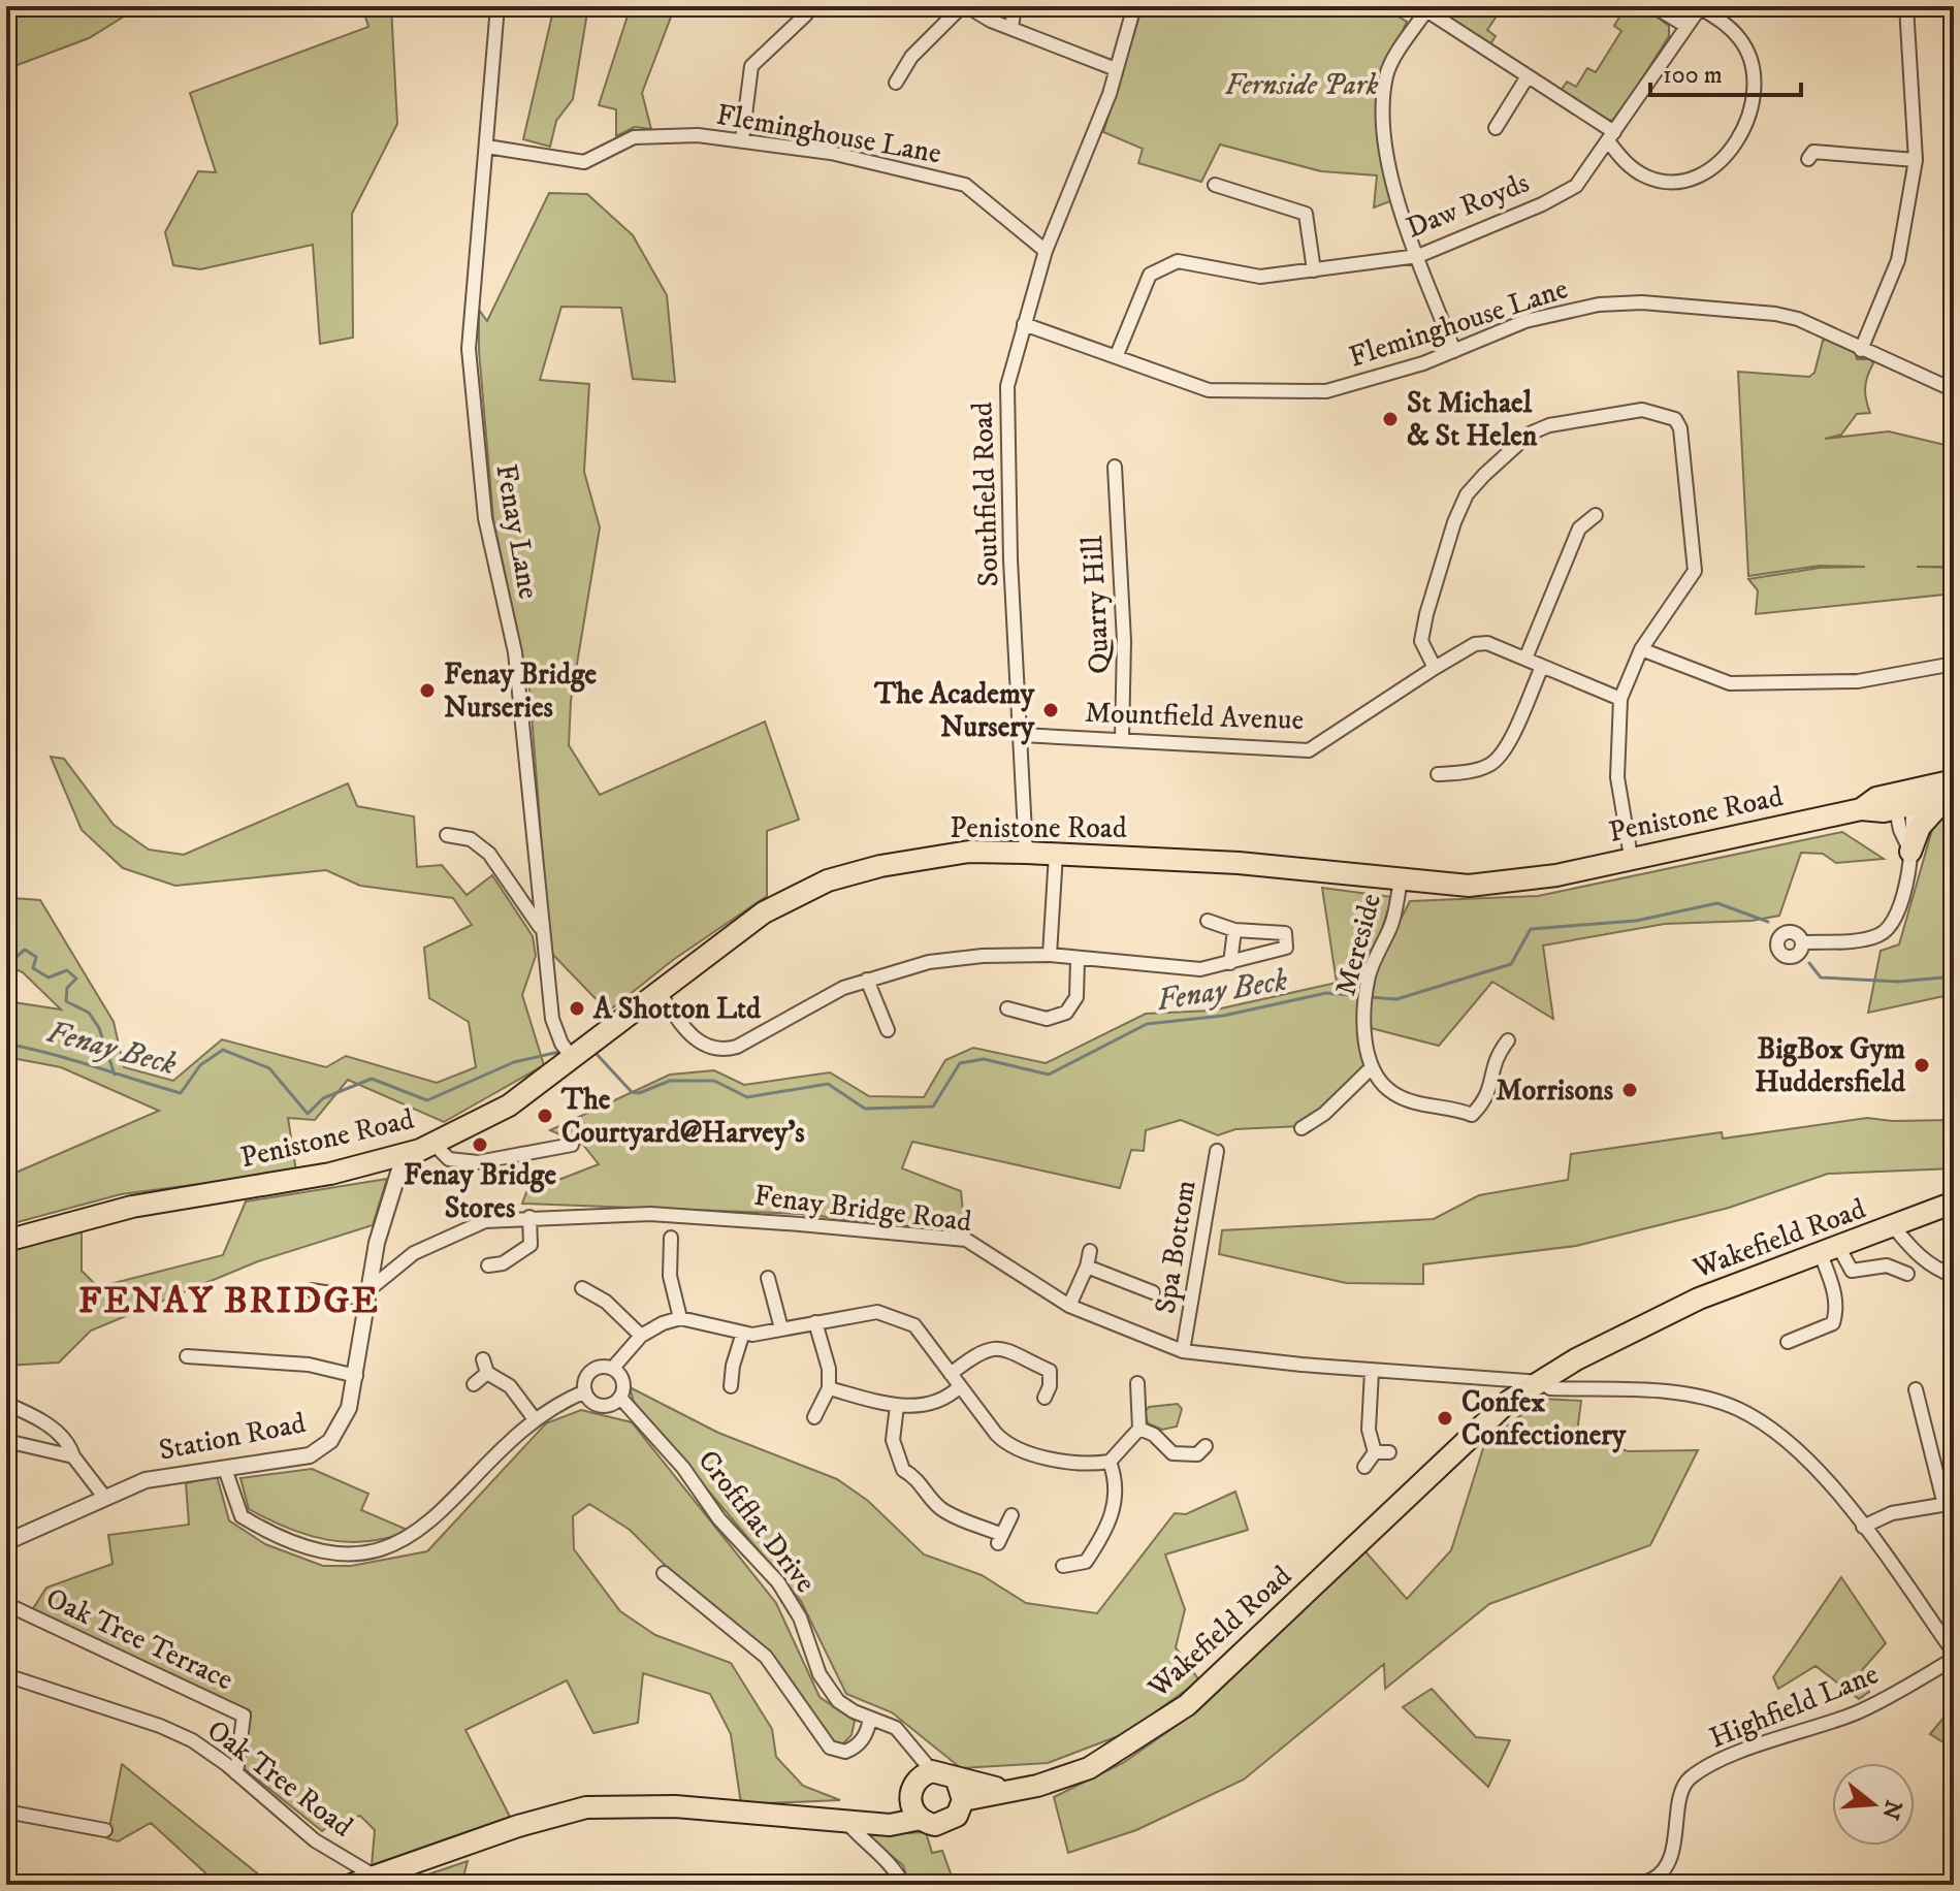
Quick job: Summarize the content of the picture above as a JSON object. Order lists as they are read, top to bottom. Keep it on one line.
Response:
{"streets":{"highway":["Penistone Road","Wakefield Road"],"street":["Fleminghouse Lane","Daw Royds","Southfield Road","Fenay Lane","Quarry Hill","Mountfield Avenue","Mereside","Fenay Bridge Road","Spa Bottom","Station Road","Croftflat Drive","Oak Tree Terrace","Highfield Lane","Oak Tree Road"]},"crossings":[["Fleminghouse Lane","Daw Royds"],["Fleminghouse Lane","Southfield Road"],["Fleminghouse Lane","Fenay Lane"],["Southfield Road","Mountfield Avenue"],["Southfield Road","Penistone Road"],["Fenay Lane","Penistone Road"],["Quarry Hill","Mountfield Avenue"],["Penistone Road","Mereside"],["Penistone Road","Station Road"],["Fenay Bridge Road","Wakefield Road"],["Fenay Bridge Road","Spa Bottom"],["Fenay Bridge Road","Station Road"],["Fenay Bridge Road","Highfield Lane"],["Wakefield Road","Croftflat Drive"],["Wakefield Road","Oak Tree Road"],["Oak Tree Terrace","Oak Tree Road"]],"districts":["FENAY BRIDGE"],"water":["Fenay Beck"],"parks":["Fernside Park"],"places":["St Michael & St Helen","Fenay Bridge Nurseries","The Academy Nursery","A Shotton Ltd","BigBox Gym Huddersfield","Morrisons","The Courtyard@Harvey's","Fenay Bridge Stores","Confex Confectionery"],"scale_bar":"100 m","north":"right"}
